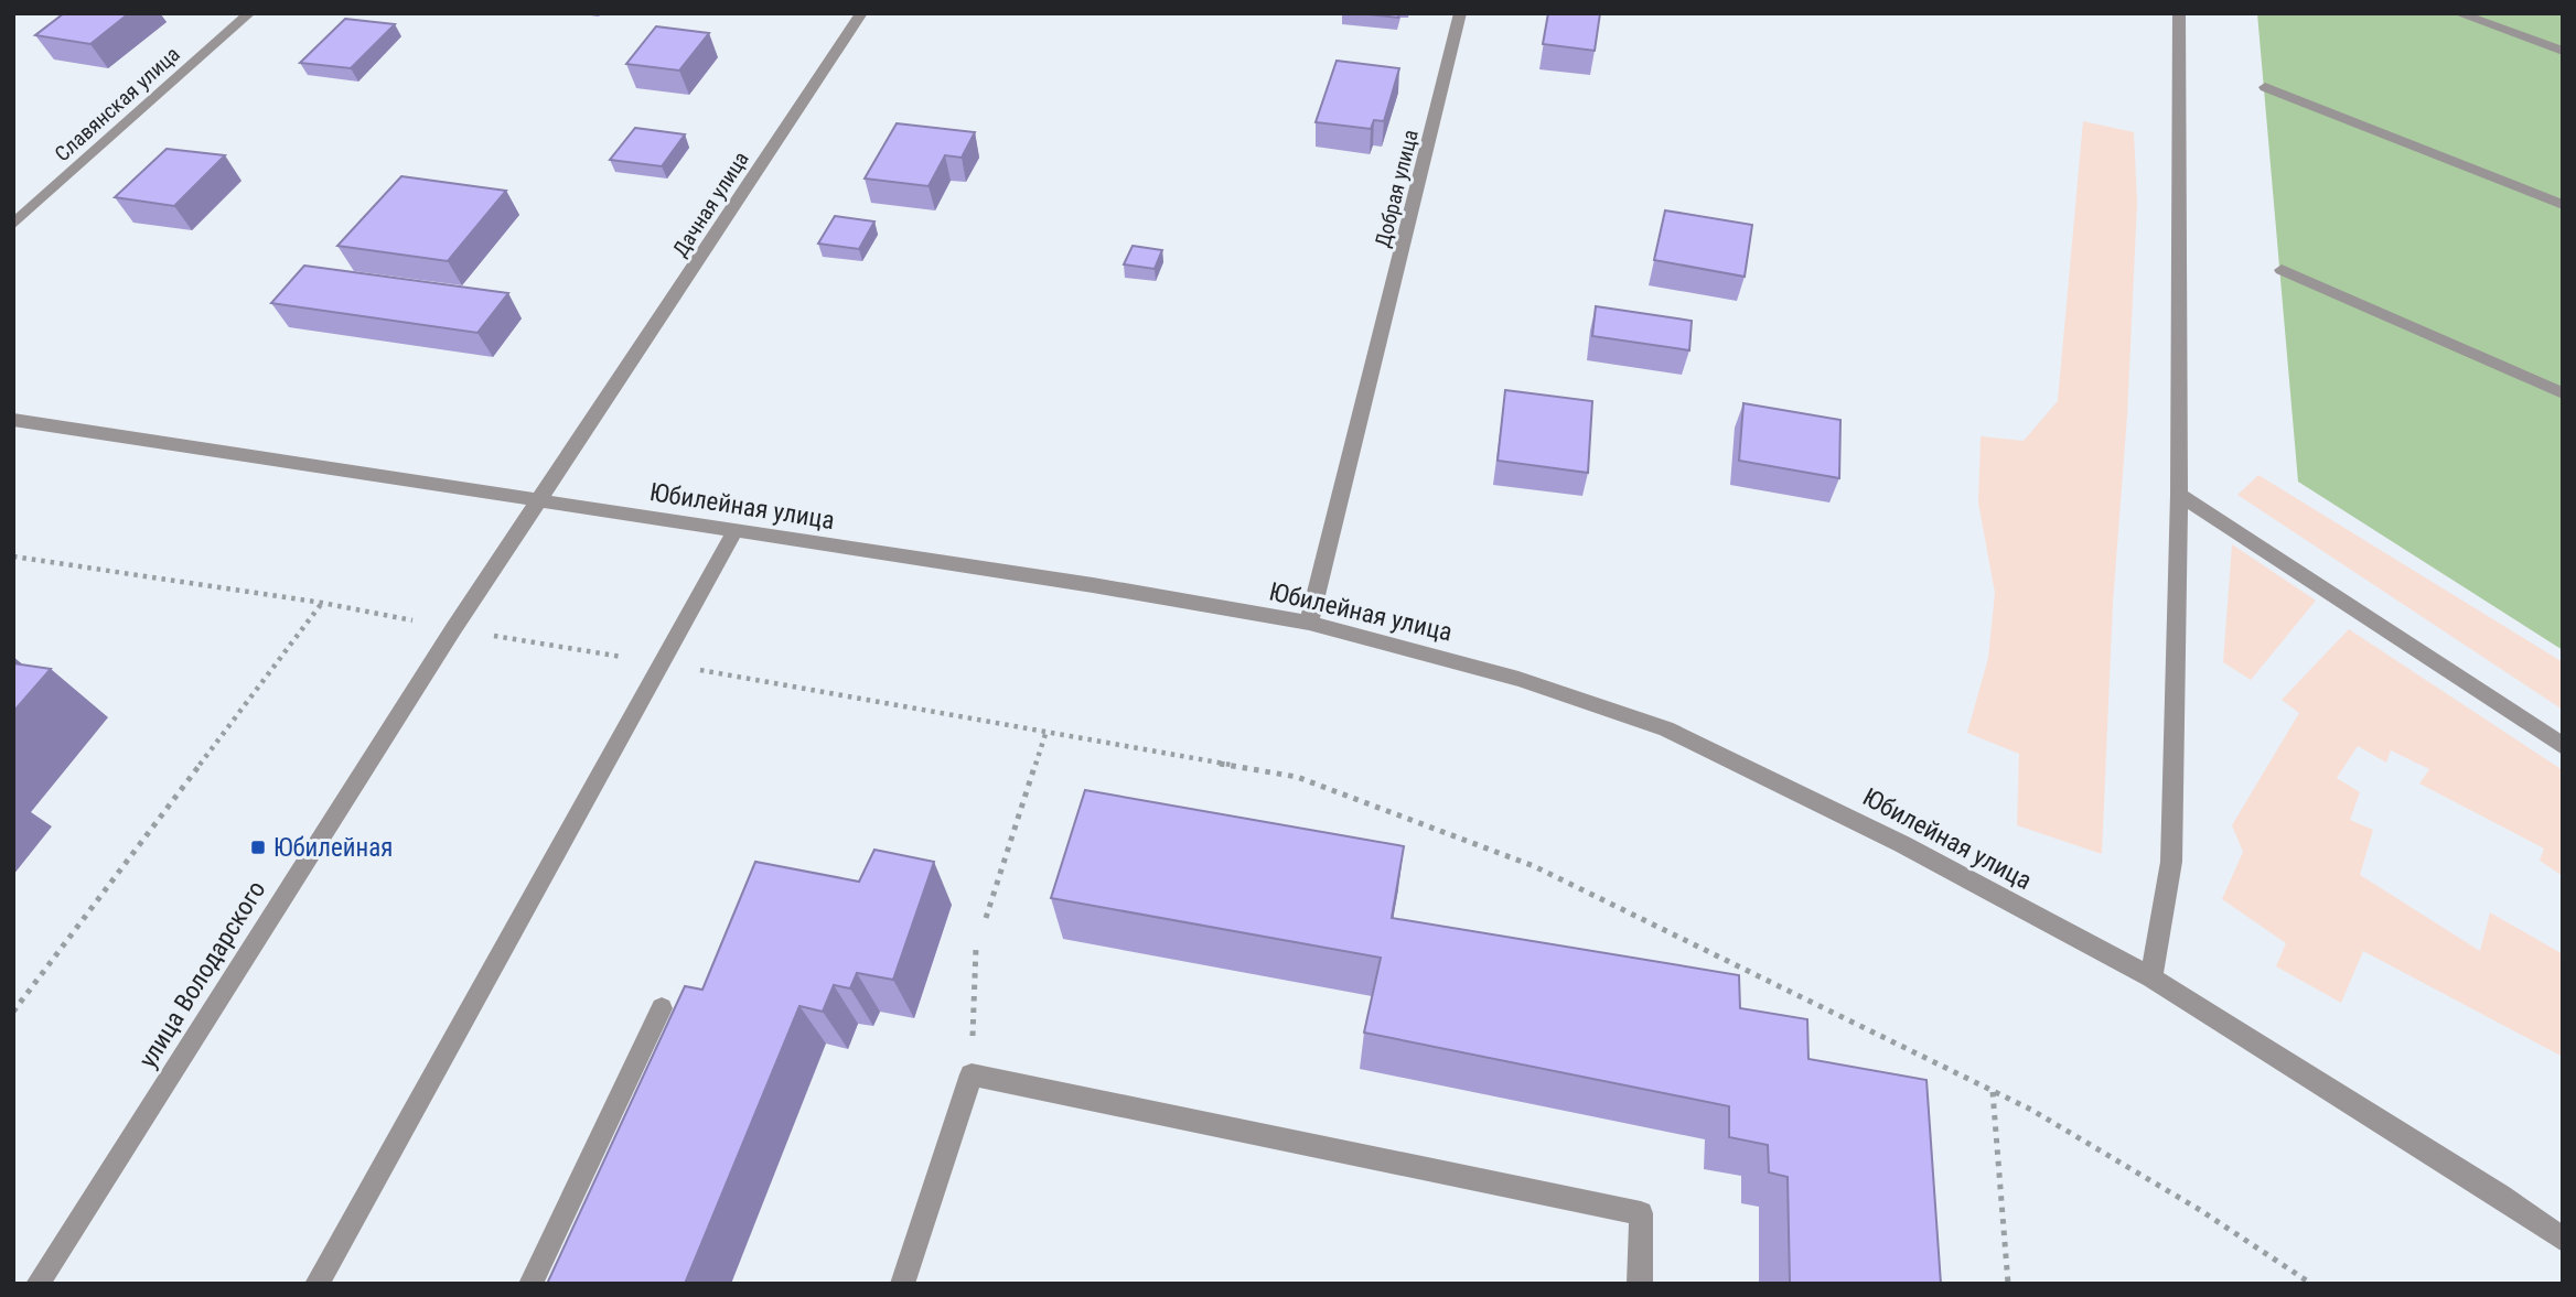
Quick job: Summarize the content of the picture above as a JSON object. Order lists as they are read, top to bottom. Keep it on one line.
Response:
{"streets":{"street":["Славянская улица","Добрая улица","Дачная улица","Юбилейная улица","улица Володарского"]},"crossings":[["Добрая улица","Юбилейная улица"],["Дачная улица","Юбилейная улица"],["Дачная улица","улица Володарского"],["Юбилейная улица","улица Володарского"]],"places":{"transit":["Юбилейная"]}}
